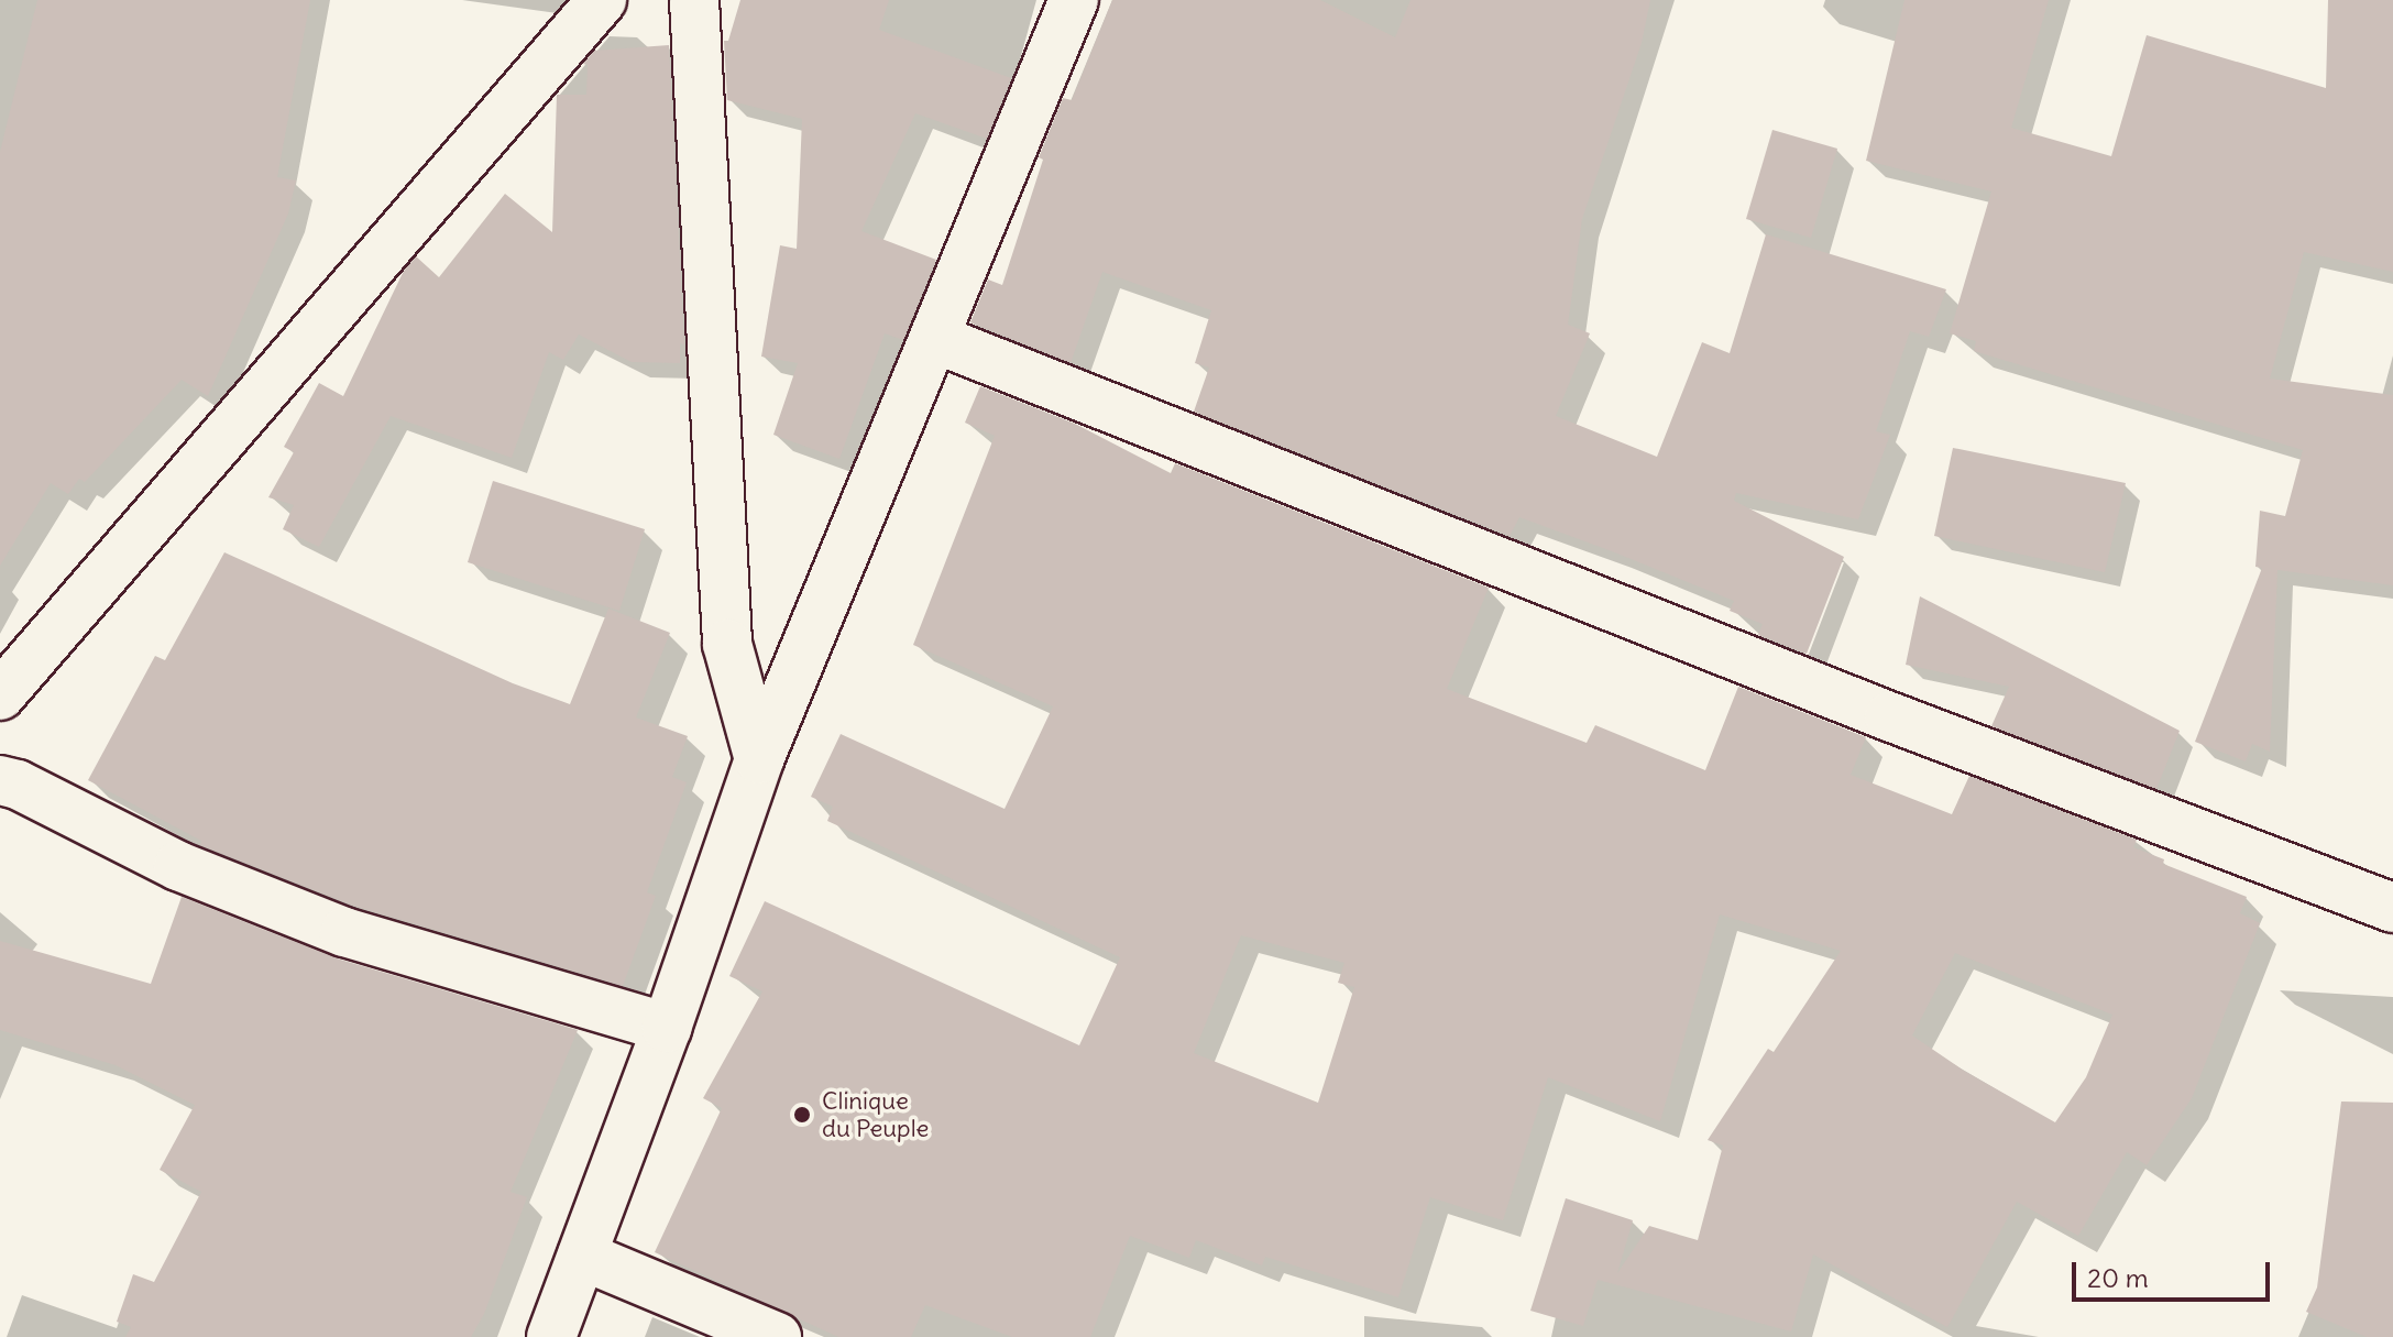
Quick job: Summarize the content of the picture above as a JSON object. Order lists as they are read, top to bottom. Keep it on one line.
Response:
{"places":["Clinique du Peuple"],"scale_bar":"20 m"}
